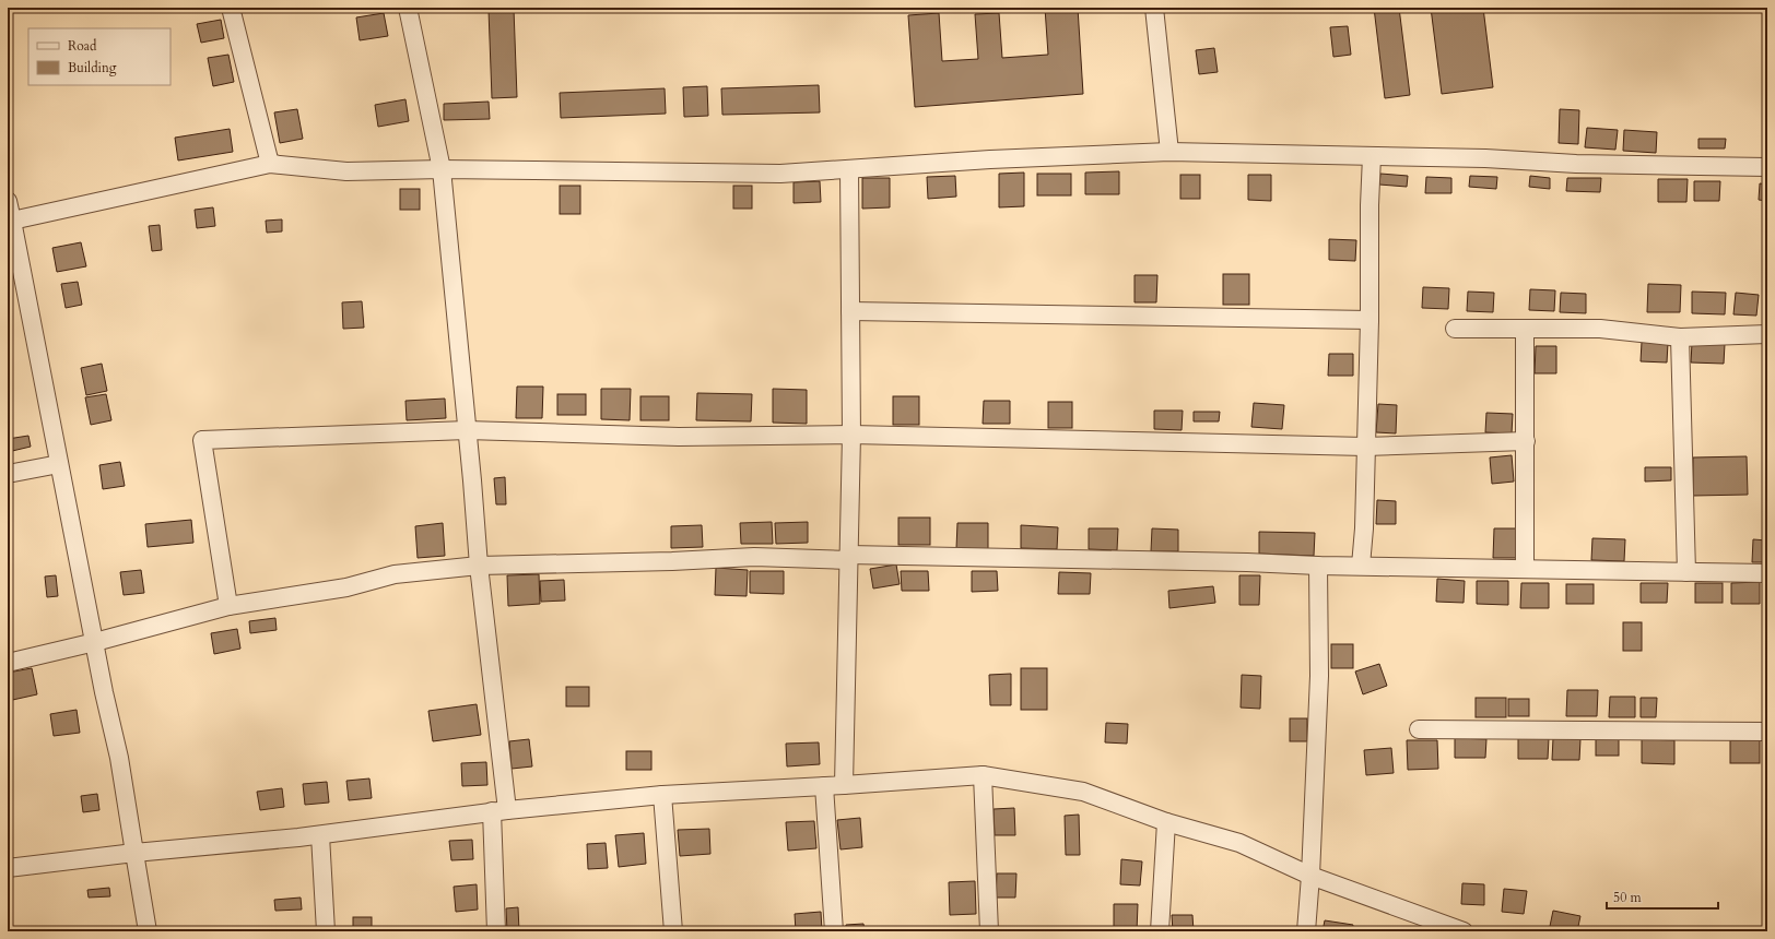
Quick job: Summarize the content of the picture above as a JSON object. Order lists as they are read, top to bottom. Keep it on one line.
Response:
{"legend":["Road","Building"],"scale_bar":"50 m"}
